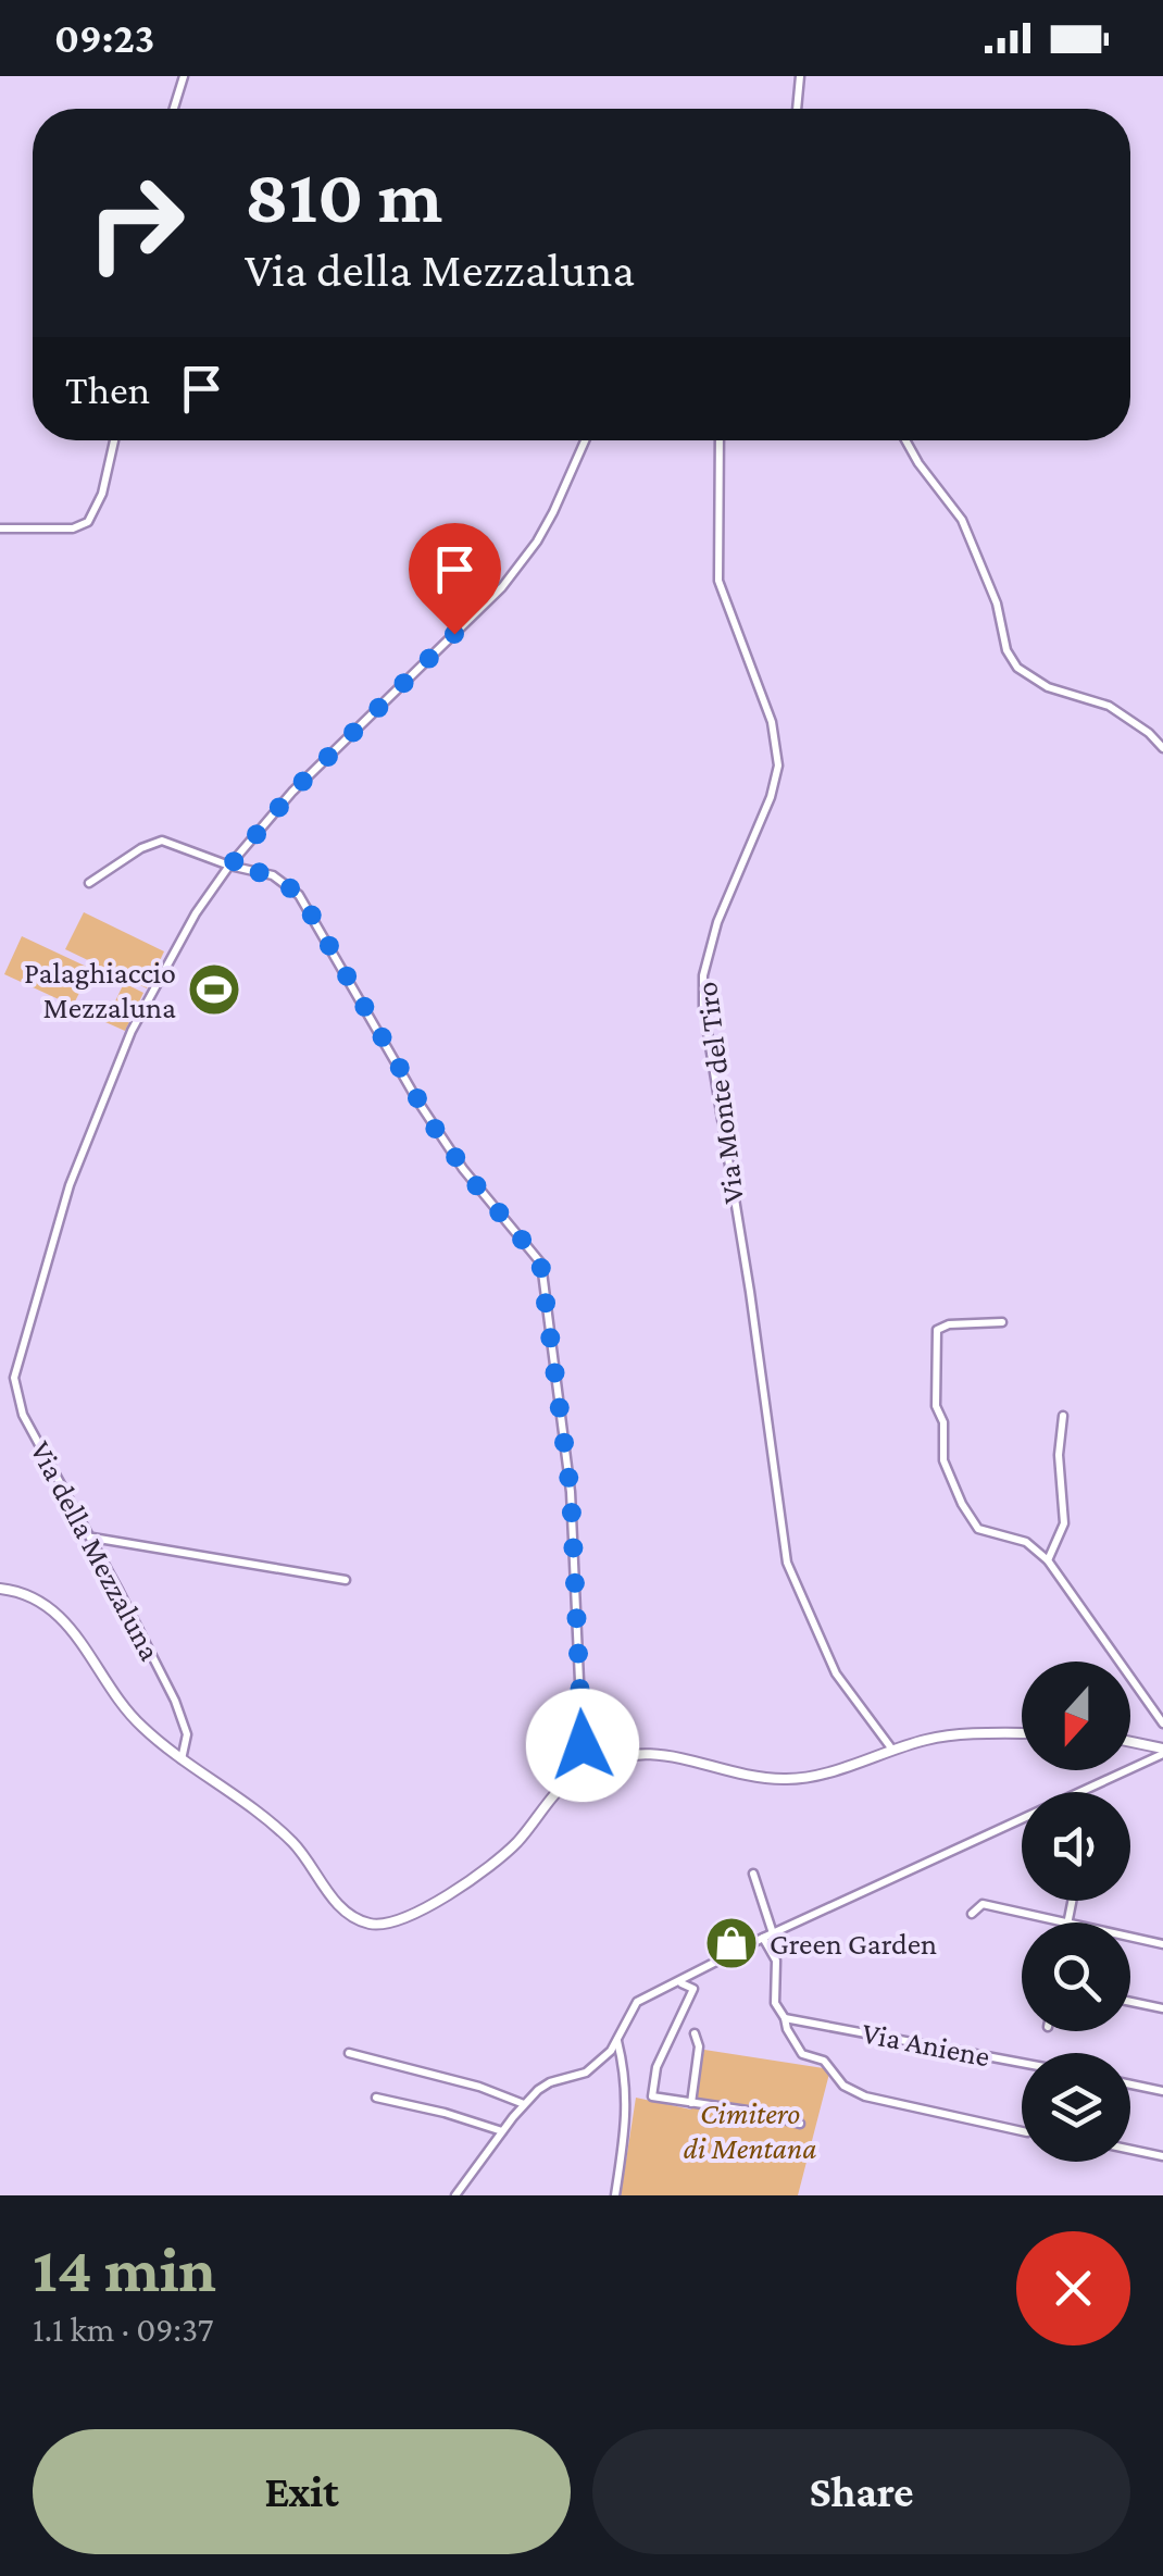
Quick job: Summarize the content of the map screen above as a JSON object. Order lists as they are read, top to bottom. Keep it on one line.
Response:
{"streets":{"street":["Via Monte del Tiro","Via della Mezzaluna","Via Aniene"]},"parks":["Cimitero di Mentana"],"places":{"sports":["Palaghiaccio Mezzaluna"],"shop":["Green Garden"]},"north":"bottom","page":{"status":"09:23","turn":["810 m","Via della Mezzaluna"],"then":"Then","heading":["14 min","1.1 km · 09:37"],"buttons":["Exit","Share"]}}
